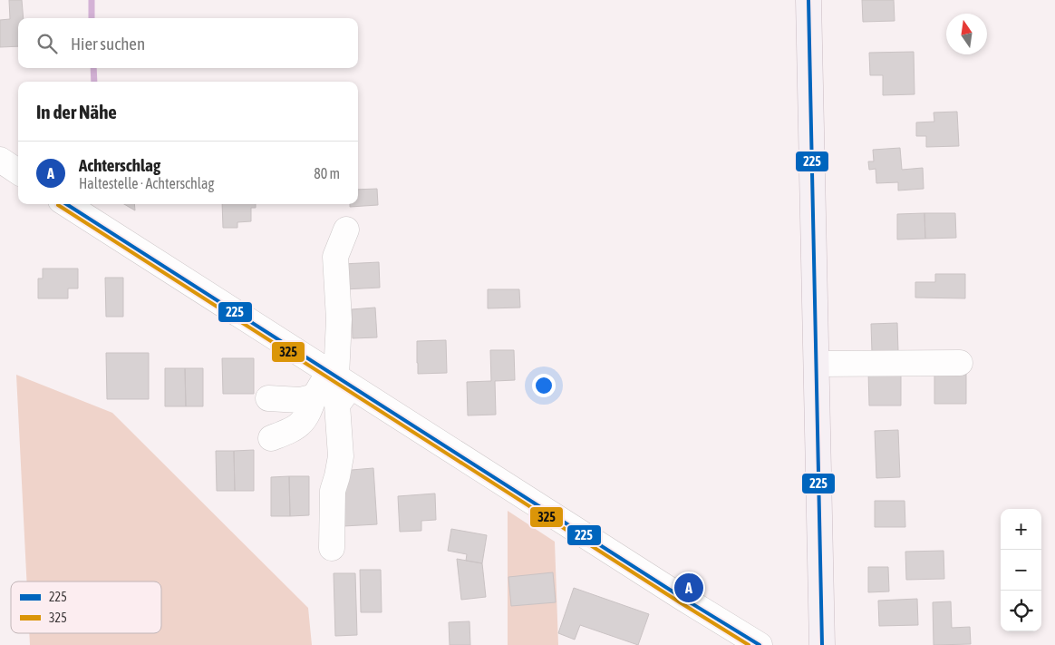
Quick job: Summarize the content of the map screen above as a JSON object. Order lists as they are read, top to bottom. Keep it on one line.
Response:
{"lines":["transit line 225","transit line 325"],"legend":["225","325"],"north":"top","page":{"search":"Hier suchen","heading":"In der Nähe","list":[{"mark":"A","name":"Achterschlag","note":"Haltestelle · Achterschlag","value":"80 m"}],"map_buttons":["+","−"],"pins":"A"}}
